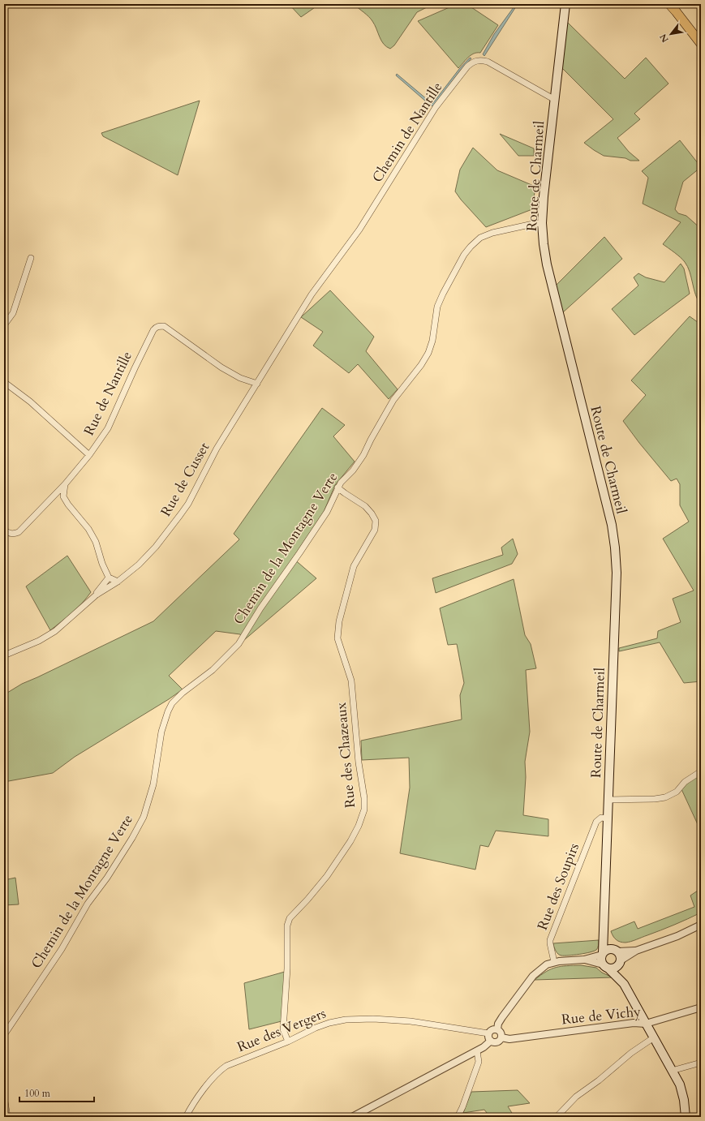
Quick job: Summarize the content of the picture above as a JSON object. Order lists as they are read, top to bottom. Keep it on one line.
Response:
{"streets":{"main road":["Route de Charmeil"],"street":["Chemin de Nantille","Rue de Nantille","Rue de Cusset","Chemin de la Montagne Verte","Rue des Chazeaux","Rue des Soupirs","Rue de Vichy","Rue des Vergers"]},"crossings":[["Chemin de Nantille","Route de Charmeil"],["Chemin de Nantille","Rue de Cusset"],["Route de Charmeil","Chemin de la Montagne Verte"],["Route de Charmeil","Rue des Soupirs"],["Rue de Nantille","Rue de Cusset"],["Chemin de la Montagne Verte","Rue des Chazeaux"],["Rue des Chazeaux","Rue des Vergers"],["Rue de Vichy","Rue des Vergers"]],"scale_bar":"100 m","north":"bottom left"}
